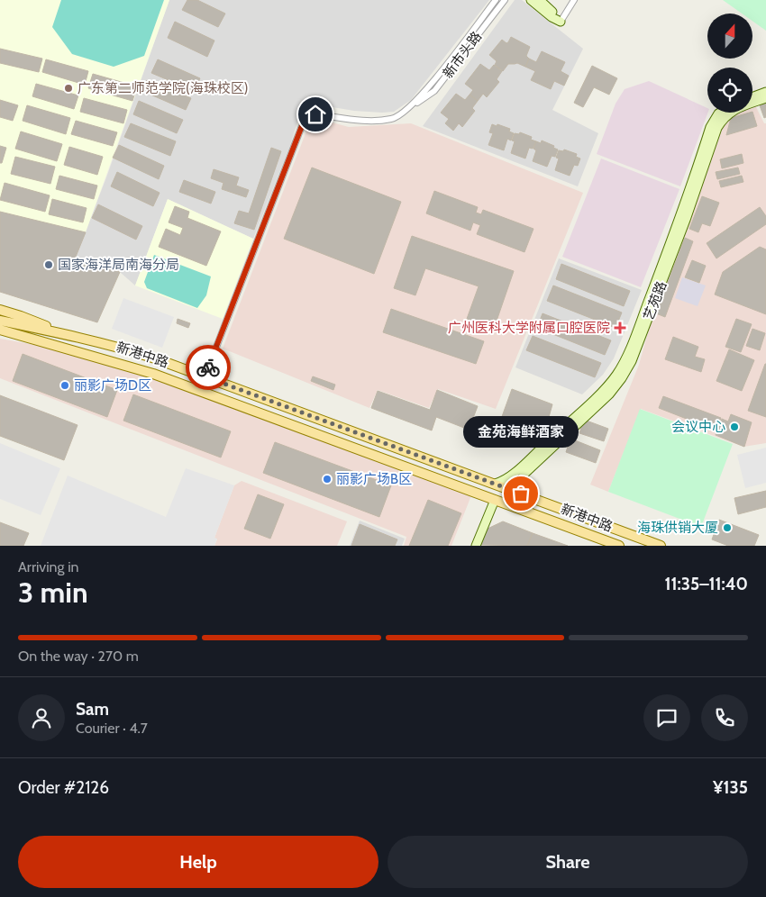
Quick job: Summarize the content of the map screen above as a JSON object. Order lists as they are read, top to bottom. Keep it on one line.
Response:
{"streets":{"main road":["新港中路"],"street":["新市头路","艺苑路"]},"crossings":[["新市头路","新港中路"],["艺苑路","新港中路"]],"places":{"other":["广东第二师范学院(海珠校区)","国家海洋局南海分局","丽影广场D区","会议中心","丽影广场B区","金苑海鲜酒家","海珠供销大厦"],"health":["广州医科大学附属口腔医院"]},"north":"top","page":{"bubble":"金苑海鲜酒家","heading":["3 min","Arriving in","11:35–11:40"],"panel":["Sam","Courier · 4.7","Order #2126","¥135"],"bar":"On the way · 270 m","buttons":["Help","Share"]}}
